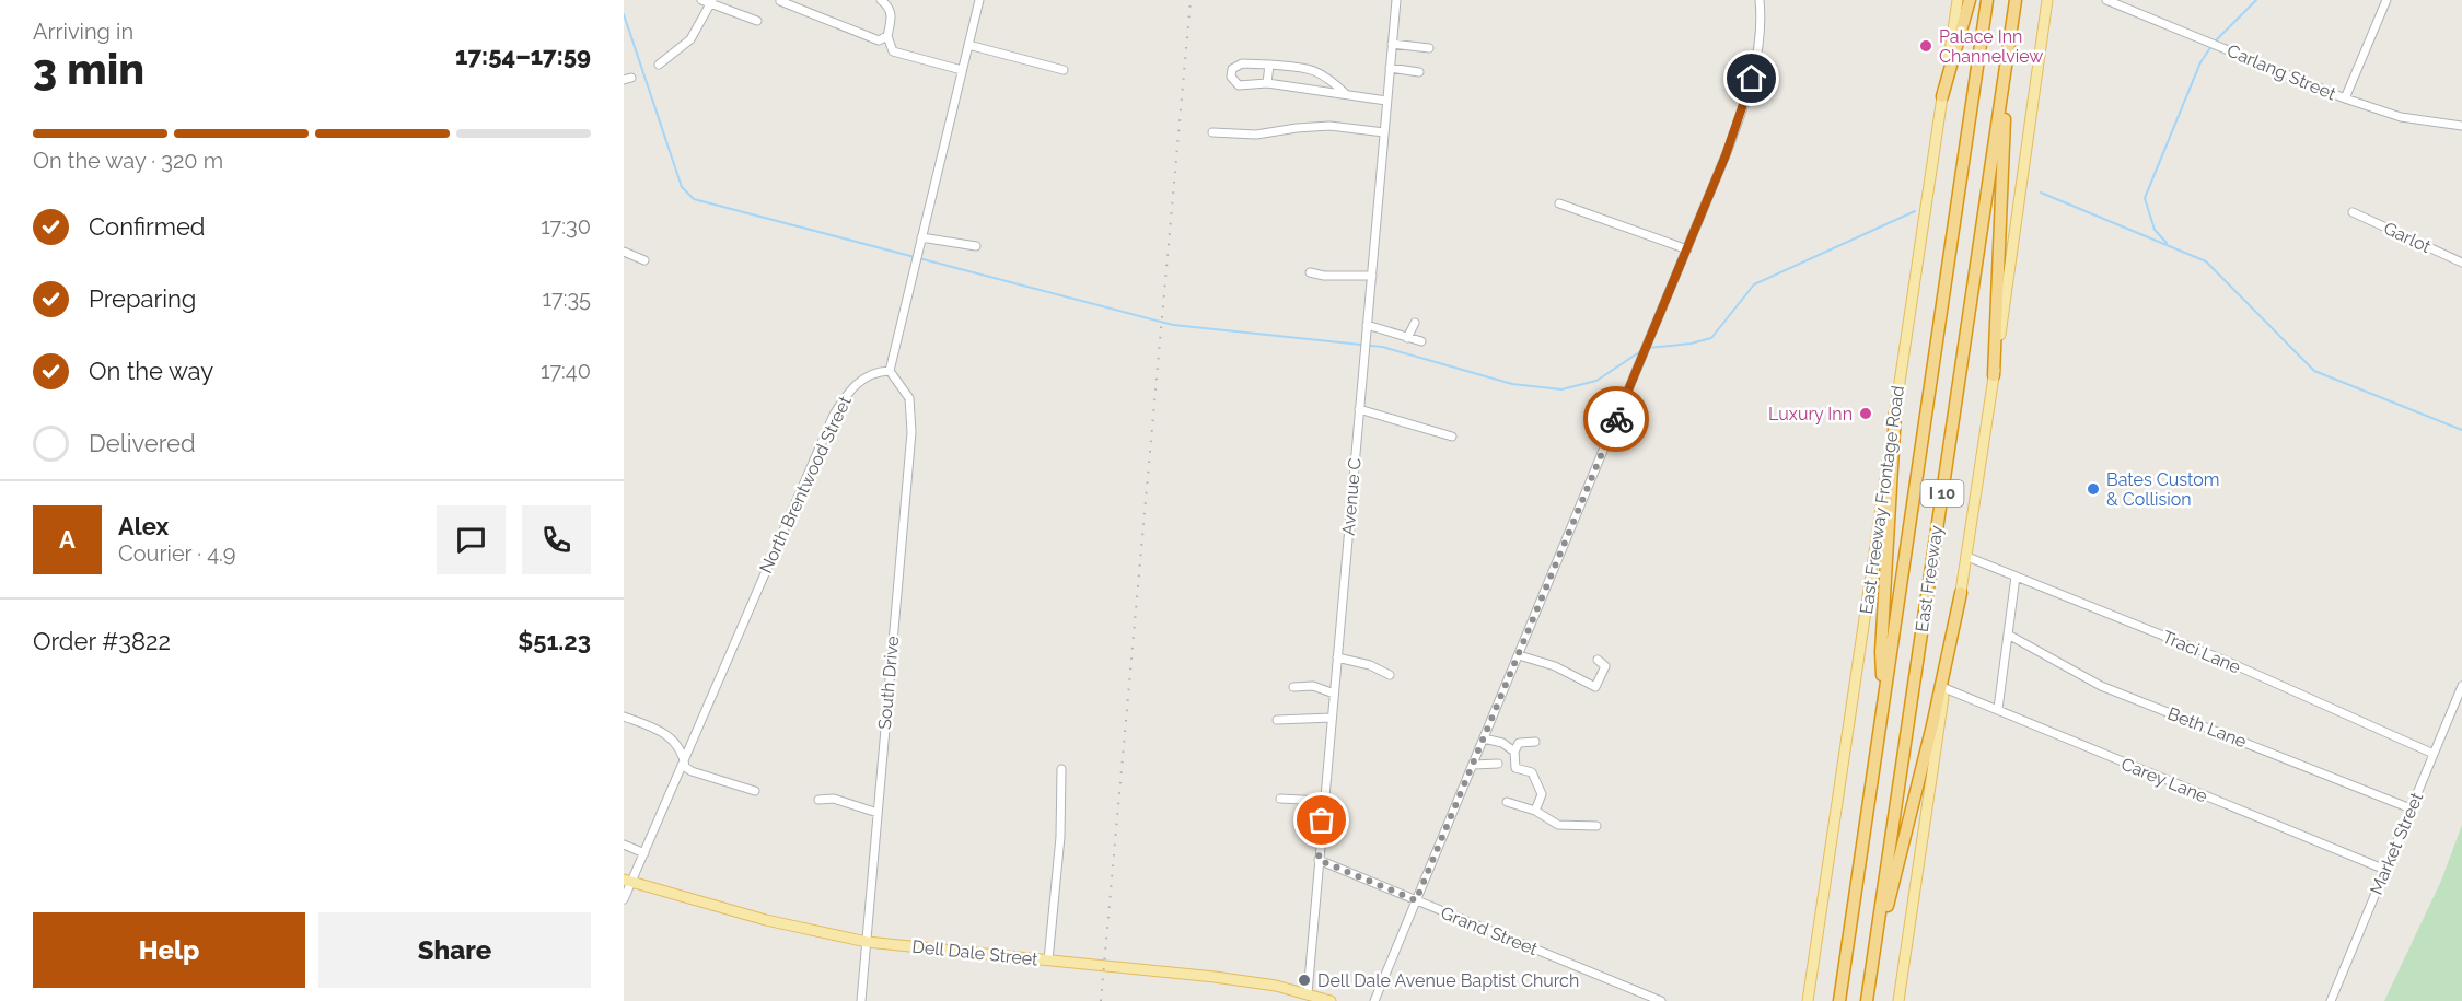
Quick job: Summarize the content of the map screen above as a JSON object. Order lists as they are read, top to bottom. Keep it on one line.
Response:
{"streets":{"highway":["I 10","East Freeway"],"main road":["East Freeway Frontage Road","Dell Dale Street"],"street":["Carlang Street","Garlot","North Brentwood Street","Avenue C","Traci Lane","South Drive","Beth Lane","Carey Lane","Market Street","Grand Street"]},"crossings":[["North Brentwood Street","South Drive"],["North Brentwood Street","Dell Dale Street"],["Avenue C","Grand Street"],["Avenue C","Dell Dale Street"],["Traci Lane","Market Street"],["South Drive","Dell Dale Street"],["Beth Lane","Market Street"],["Carey Lane","Market Street"]],"places":["Palace Inn Channelview","Luxury Inn","Bates Custom & Collision","Dell Dale Avenue Baptist Church"],"page":{"heading":["3 min","Arriving in","17:54–17:59"],"panel":["Alex","Courier · 4.9","Order #3822","$51.23"],"bar":"On the way · 320 m","list":[["Confirmed","17:30"],["Preparing","17:35"],["On the way","17:40"],"Delivered"],"round":"A","buttons":["Help","Share"]}}
